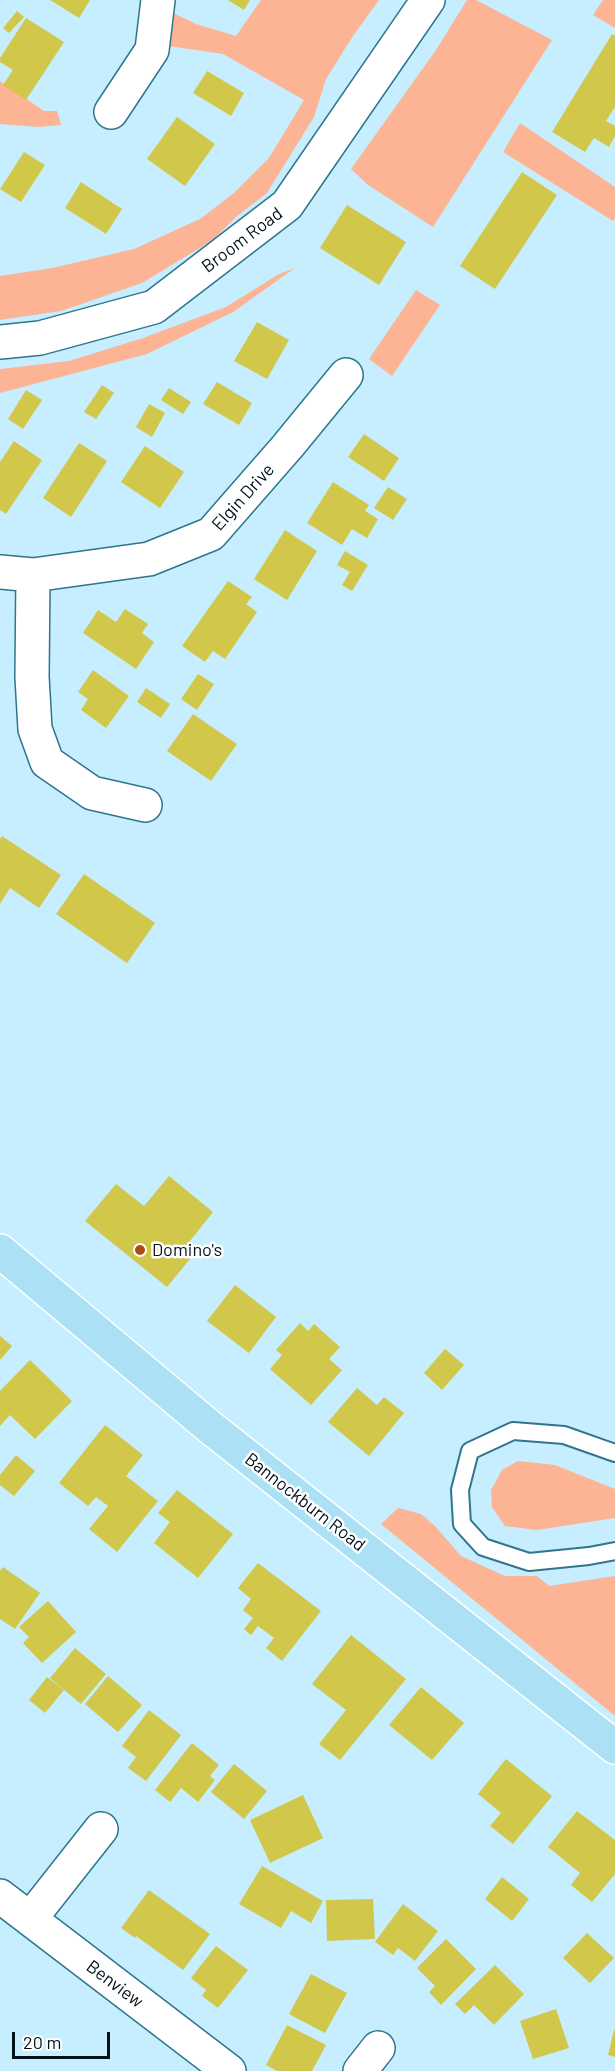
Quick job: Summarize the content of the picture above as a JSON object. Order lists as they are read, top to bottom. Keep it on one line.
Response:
{"streets":{"main road":["Bannockburn Road"],"street":["Broom Road","Elgin Drive","Benview"]},"places":["Domino's"],"scale_bar":"20 m"}
